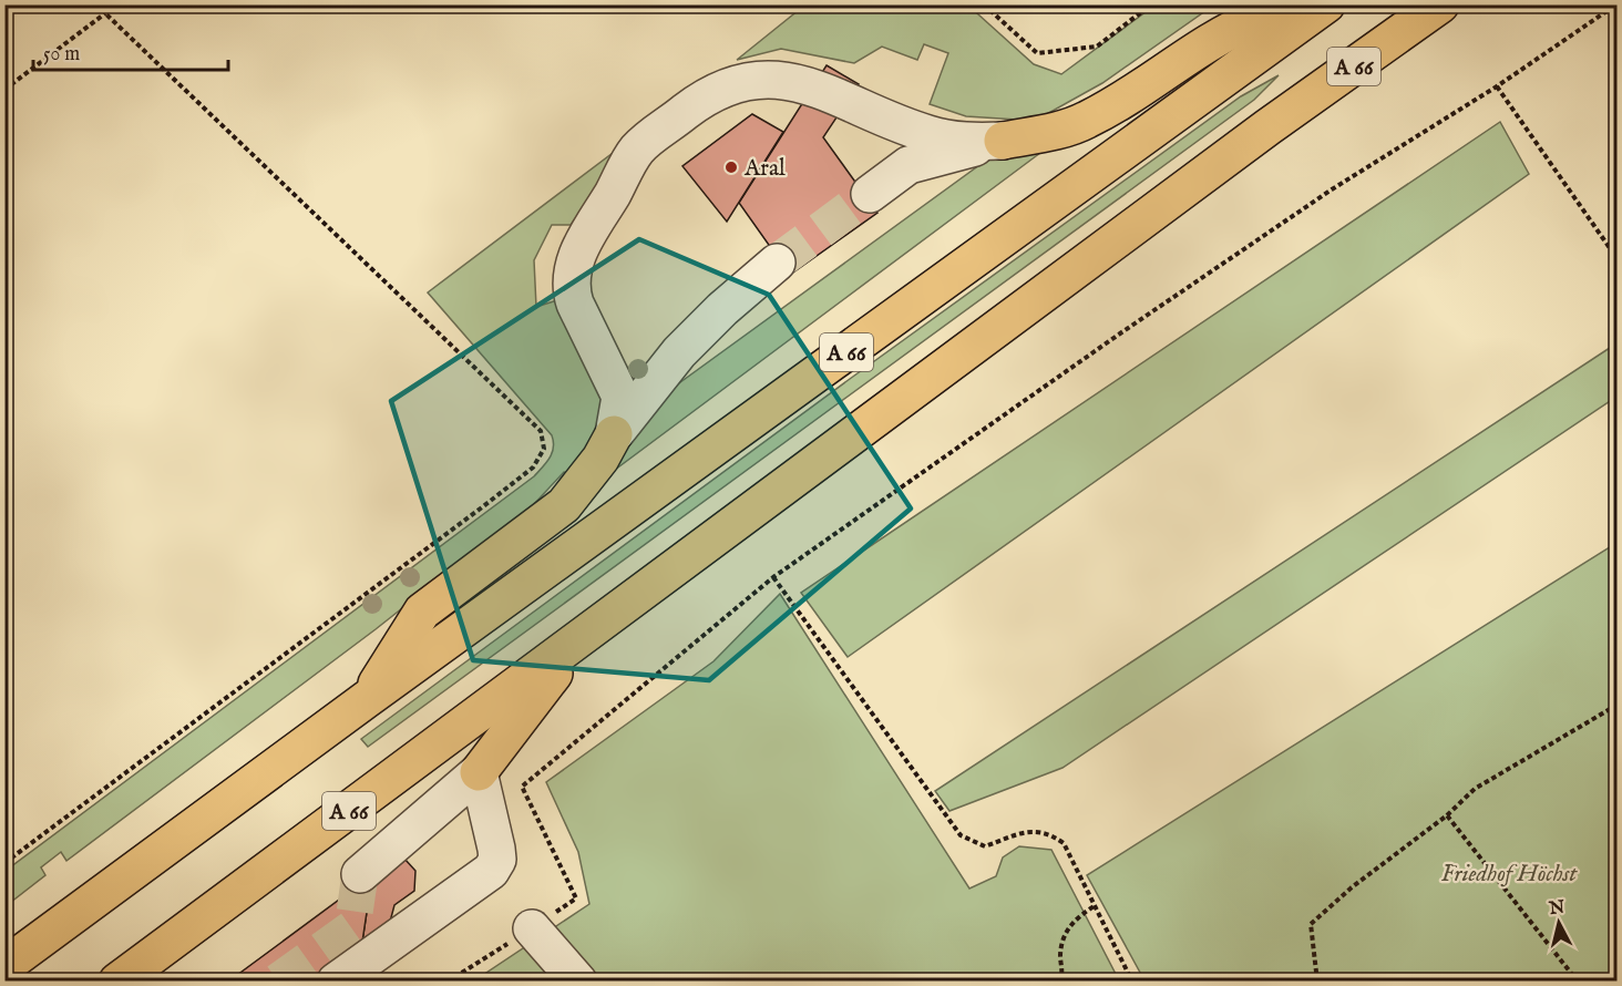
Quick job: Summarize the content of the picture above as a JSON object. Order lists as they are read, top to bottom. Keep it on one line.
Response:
{"streets":{"highway":["A 66"]},"parks":["Friedhof Höchst"],"places":["Aral"],"scale_bar":"50 m","north":"top"}
